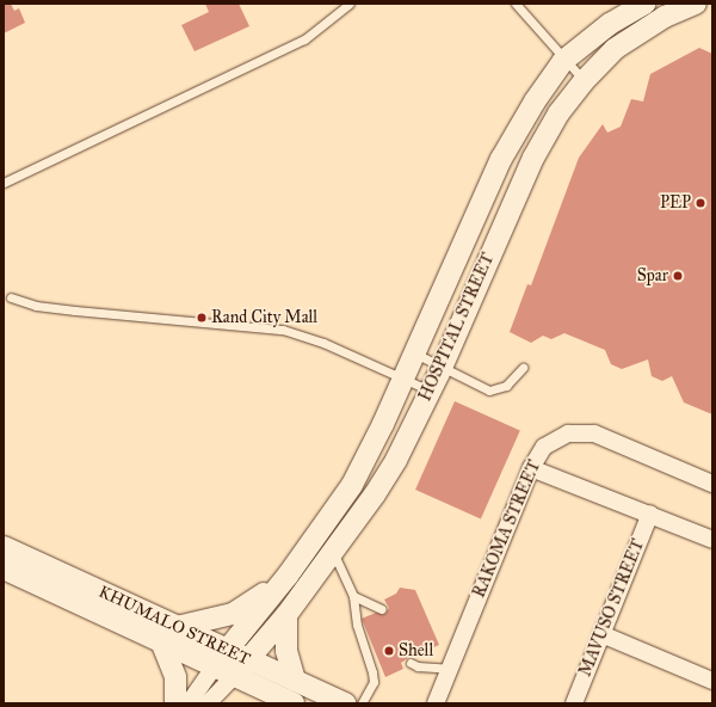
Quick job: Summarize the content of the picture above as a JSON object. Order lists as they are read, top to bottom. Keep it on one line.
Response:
{"streets":{"street":["HOSPITAL STREET","RAKOMA STREET","MAVUSO STREET","KHUMALO STREET"]},"crossings":[["HOSPITAL STREET","KHUMALO STREET"]],"places":["PEP","Spar","Rand City Mall","Shell"]}
